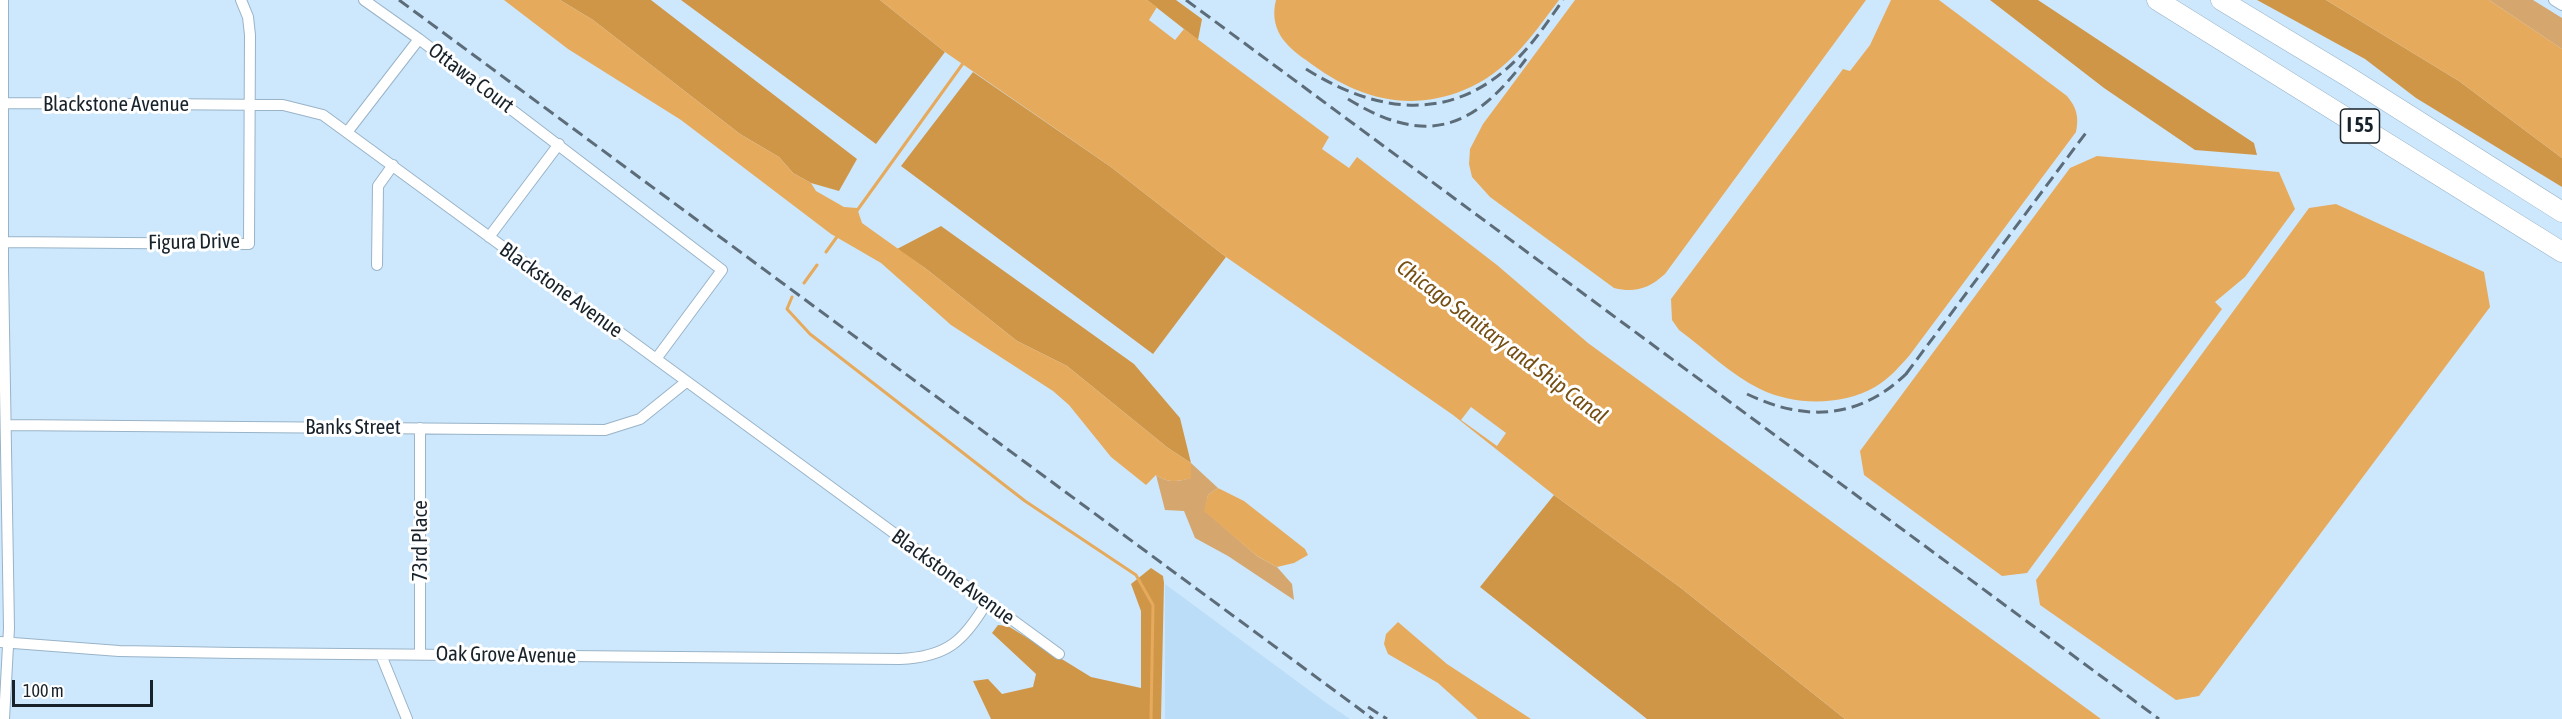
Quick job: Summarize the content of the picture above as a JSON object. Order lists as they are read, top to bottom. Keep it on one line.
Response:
{"streets":{"highway":["I 55"],"street":["Ottawa Court","Blackstone Avenue","Figura Drive","Banks Street","73rd Place","Oak Grove Avenue"]},"crossings":[["Ottawa Court","Blackstone Avenue"],["Blackstone Avenue","Figura Drive"],["Blackstone Avenue","Banks Street"],["Blackstone Avenue","Oak Grove Avenue"],["Banks Street","73rd Place"],["73rd Place","Oak Grove Avenue"]],"water":["Chicago Sanitary and Ship Canal"],"scale_bar":"100 m"}
